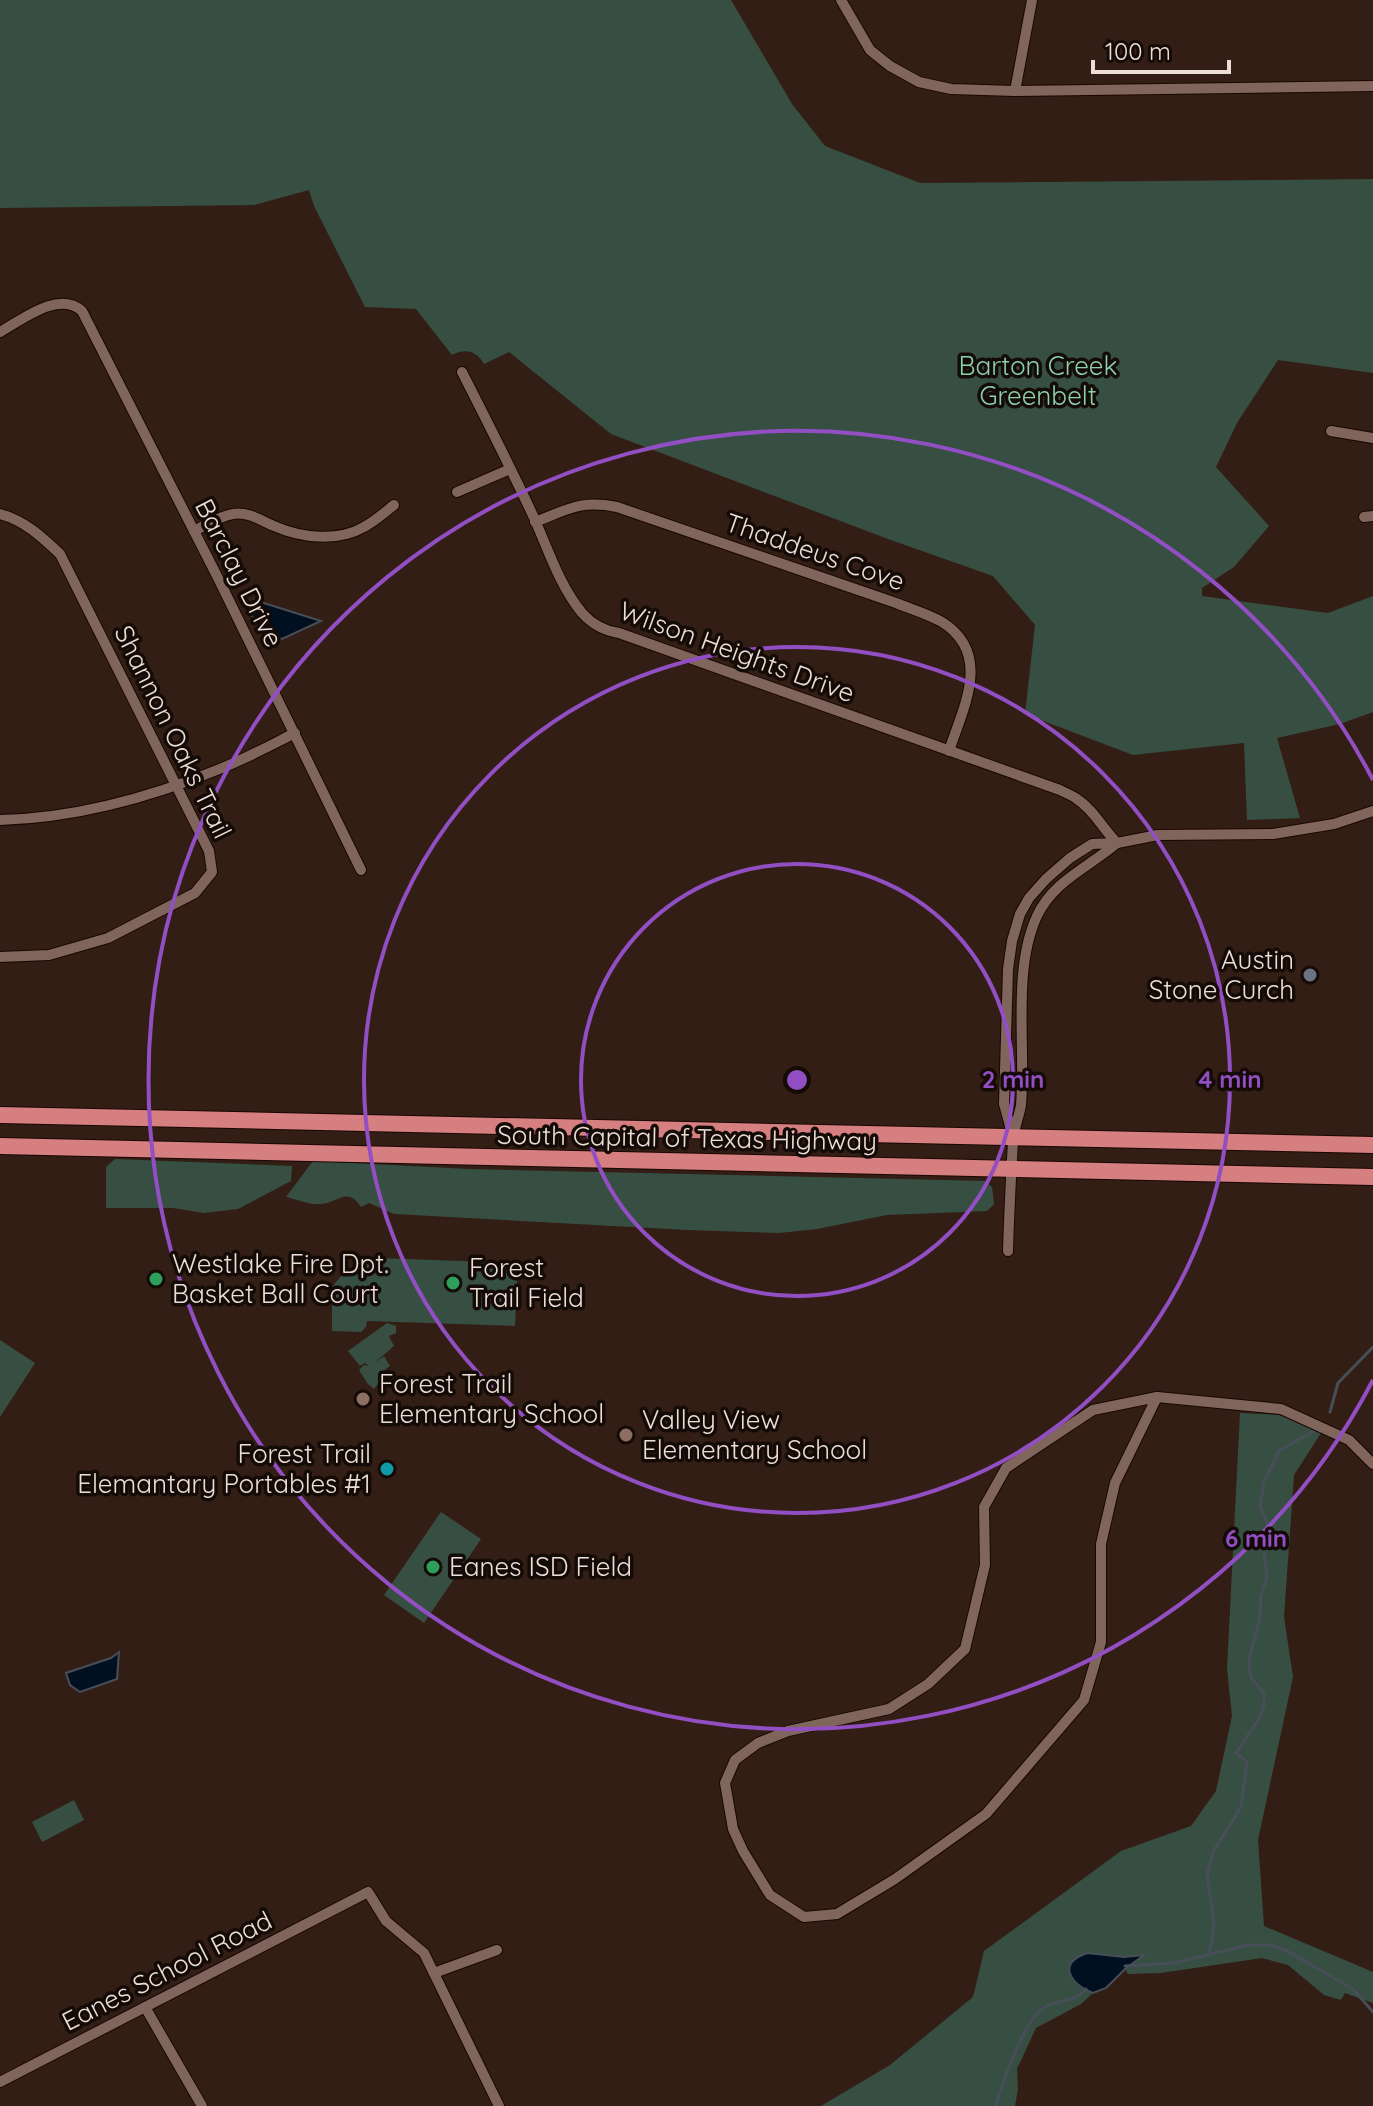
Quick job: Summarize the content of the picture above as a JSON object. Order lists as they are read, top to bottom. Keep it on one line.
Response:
{"streets":{"highway":["South Capital of Texas Highway"],"street":["Thaddeus Cove","Barclay Drive","Wilson Heights Drive","Shannon Oaks Trail","Eanes School Road"]},"crossings":[["Thaddeus Cove","Wilson Heights Drive"]],"parks":["Barton Creek Greenbelt"],"places":["Austin Stone Curch","Westlake Fire Dpt. Basket Ball Court","Forest Trail Field","Forest Trail Elementary School","Valley View Elementary School","Forest Trail Elemantary Portables #1","Eanes ISD Field"],"scale_bar":"100 m","rings":["2 min","4 min","6 min"]}
